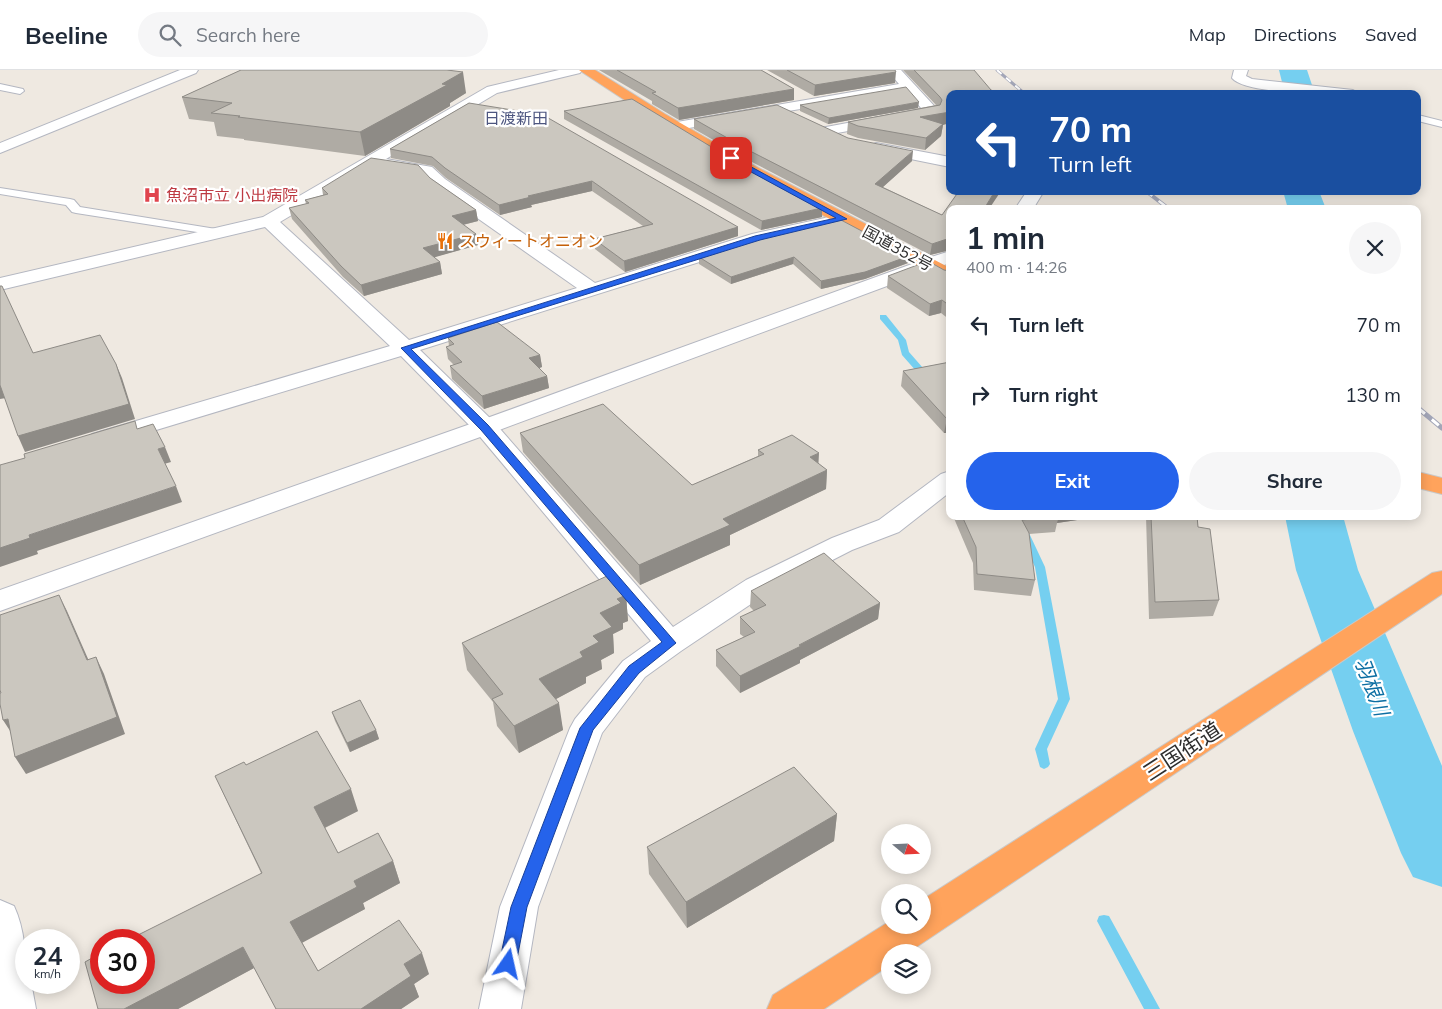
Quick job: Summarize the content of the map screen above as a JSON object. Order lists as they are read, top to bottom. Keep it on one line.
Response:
{"streets":{"highway":["国道352号","三国街道"]},"districts":["日渡新田"],"water":["羽根川"],"places":{"hospital":["魚沼市立 小出病院"],"restaurant":["スウィートオニオン"]},"north":"right","page":{"header":"Beeline","search":"Search here","nav":["Map","Directions","Saved"],"turn":["70 m","Turn left"],"heading":["1 min","400 m · 14:26"],"list":[{"name":"Turn left","value":"70 m"},{"name":"Turn right","value":"130 m"}],"buttons":["Exit","Share"],"speed":"24 km/h","limit":"30"}}
